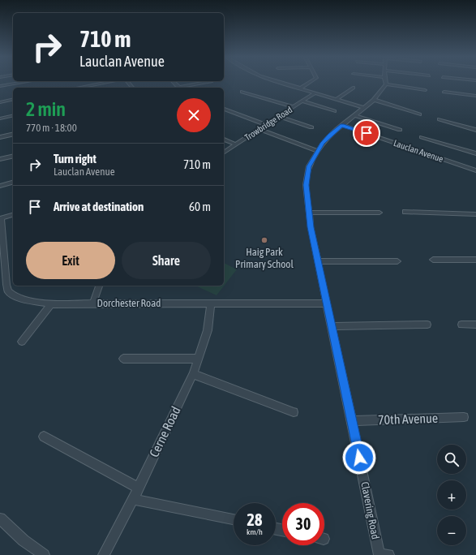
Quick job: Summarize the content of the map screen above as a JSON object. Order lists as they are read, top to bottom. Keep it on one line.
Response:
{"streets":{"street":["Trowbridge Road","Lauclan Avenue","Dorchester Road","70th Avenue","Cerne Road","Clavering Road"]},"crossings":[["Lauclan Avenue","Clavering Road"],["Dorchester Road","Cerne Road"],["Dorchester Road","Clavering Road"],["70th Avenue","Clavering Road"]],"places":["Haig Park Primary School"],"page":{"turn":["710 m","Lauclan Avenue"],"heading":["2 min","770 m · 18:00"],"list":[{"name":"Turn right","note":"Lauclan Avenue","value":"710 m"},{"name":"Arrive at destination","value":"60 m"}],"buttons":["Exit","Share"],"map_buttons":["+","−"],"speed":"28 km/h","limit":"30"}}
